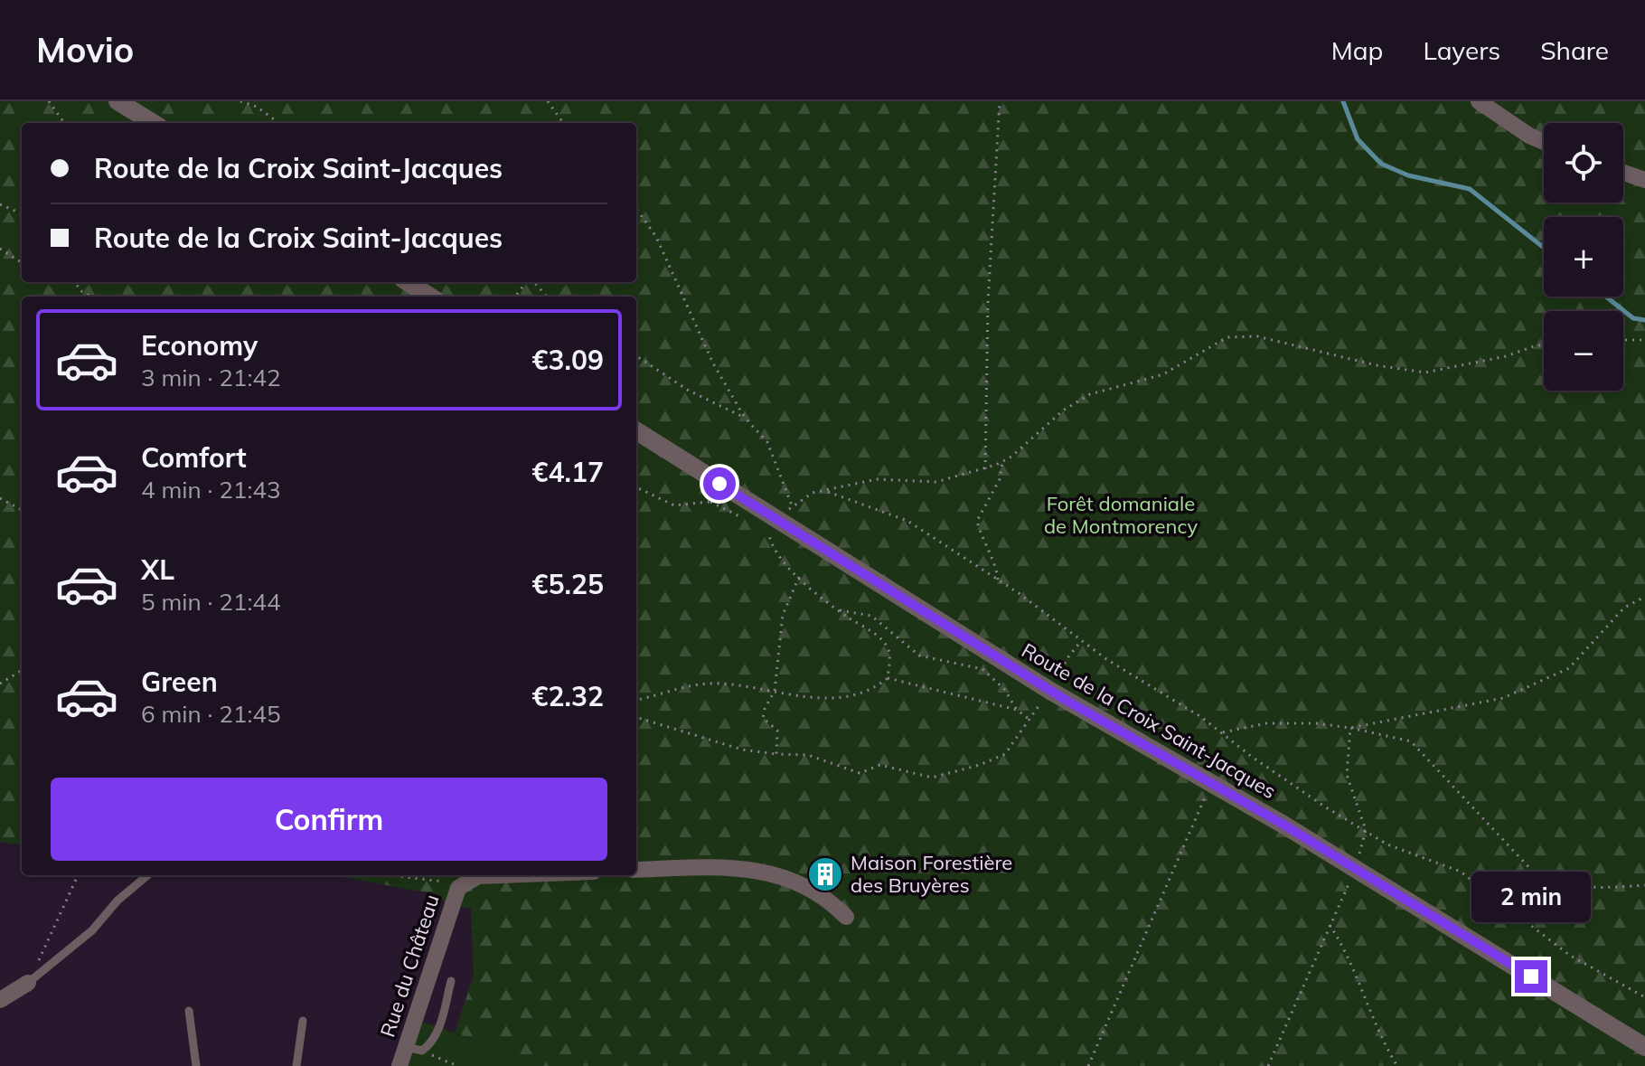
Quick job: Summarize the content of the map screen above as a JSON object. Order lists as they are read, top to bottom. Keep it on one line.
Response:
{"streets":{"street":["Route de la Croix Saint-Jacques","Rue du Château"]},"parks":["Forêt domaniale de Montmorency"],"places":{"building":["Maison Forestière des Bruyères"]},"page":{"header":"Movio","nav":["Map","Layers","Share"],"map_buttons":["+","−"],"banner":["Route de la Croix Saint-Jacques","Route de la Croix Saint-Jacques"],"list":[{"name":"Economy","note":"3 min · 21:42","value":"€3.09"},{"name":"Comfort","note":"4 min · 21:43","value":"€4.17"},{"name":"XL","note":"5 min · 21:44","value":"€5.25"},{"name":"Green","note":"6 min · 21:45","value":"€2.32"}],"buttons":"Confirm","bubble":"2 min"}}
